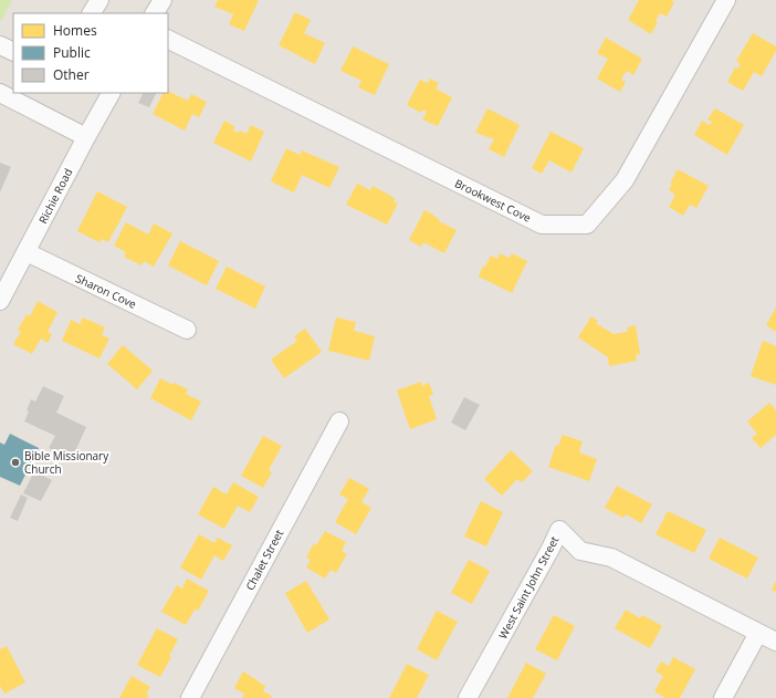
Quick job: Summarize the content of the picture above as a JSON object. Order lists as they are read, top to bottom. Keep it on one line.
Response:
{"streets":{"street":["Richie Road","Brookwest Cove","Sharon Cove","Chalet Street","West Saint John Street"]},"crossings":[["Richie Road","Sharon Cove"]],"places":["Bible Missionary Church"],"legend":["Homes","Public","Other"]}
